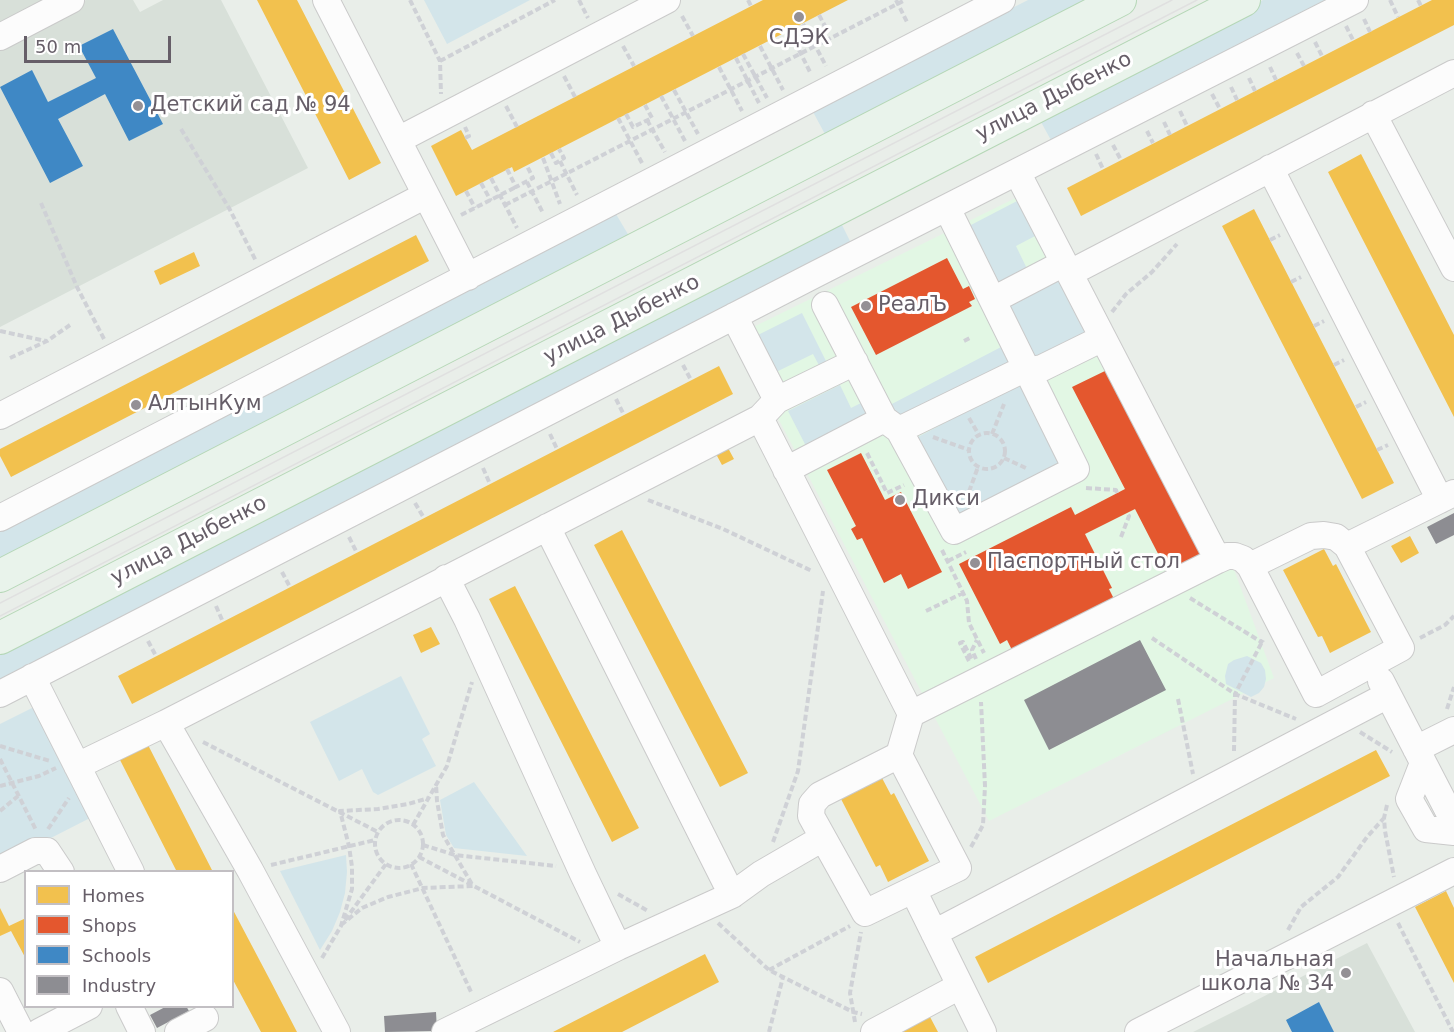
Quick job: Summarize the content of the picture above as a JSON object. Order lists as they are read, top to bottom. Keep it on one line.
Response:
{"streets":{"main road":["улица Дыбенко"]},"places":["СДЭК","Детский сад № 94","РеалЪ","АлтынКум","Дикси","Паспортный стол","Начальная школа № 34"],"legend":["Homes","Shops","Schools","Industry"],"scale_bar":"50 m"}
